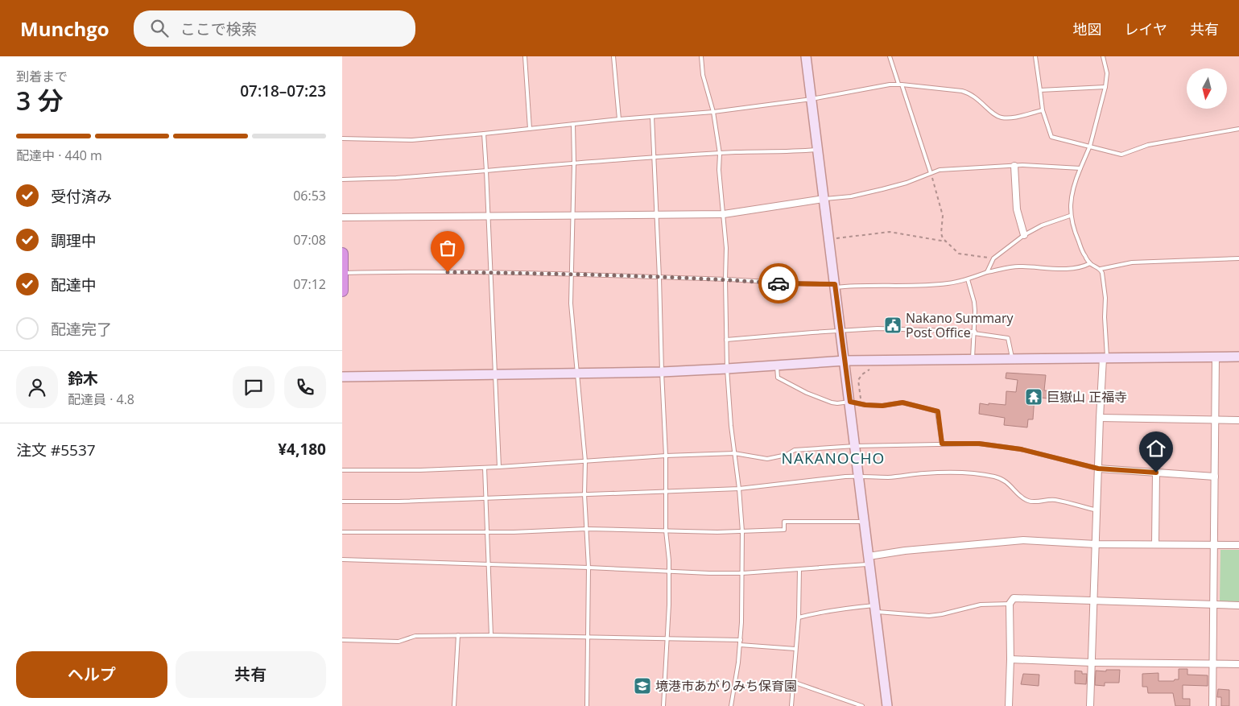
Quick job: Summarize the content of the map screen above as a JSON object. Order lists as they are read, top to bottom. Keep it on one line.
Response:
{"districts":["NAKANOCHO"],"places":{"public building":["Nakano Summary Post Office"],"temple":["巨嶽山 正福寺"],"school or university":["境港市あがりみち保育園"]},"north":"bottom","page":{"header":"Munchgo","search":"ここで検索","nav":["地図","レイヤ","共有"],"heading":["3 分","到着まで","07:18–07:23"],"panel":["鈴木","配達員 · 4.8","注文 #5537","¥4,180"],"bar":"配達中 · 440 m","list":[["受付済み","06:53"],["調理中","07:08"],["配達中","07:12"],"配達完了"],"buttons":["ヘルプ","共有"]}}
